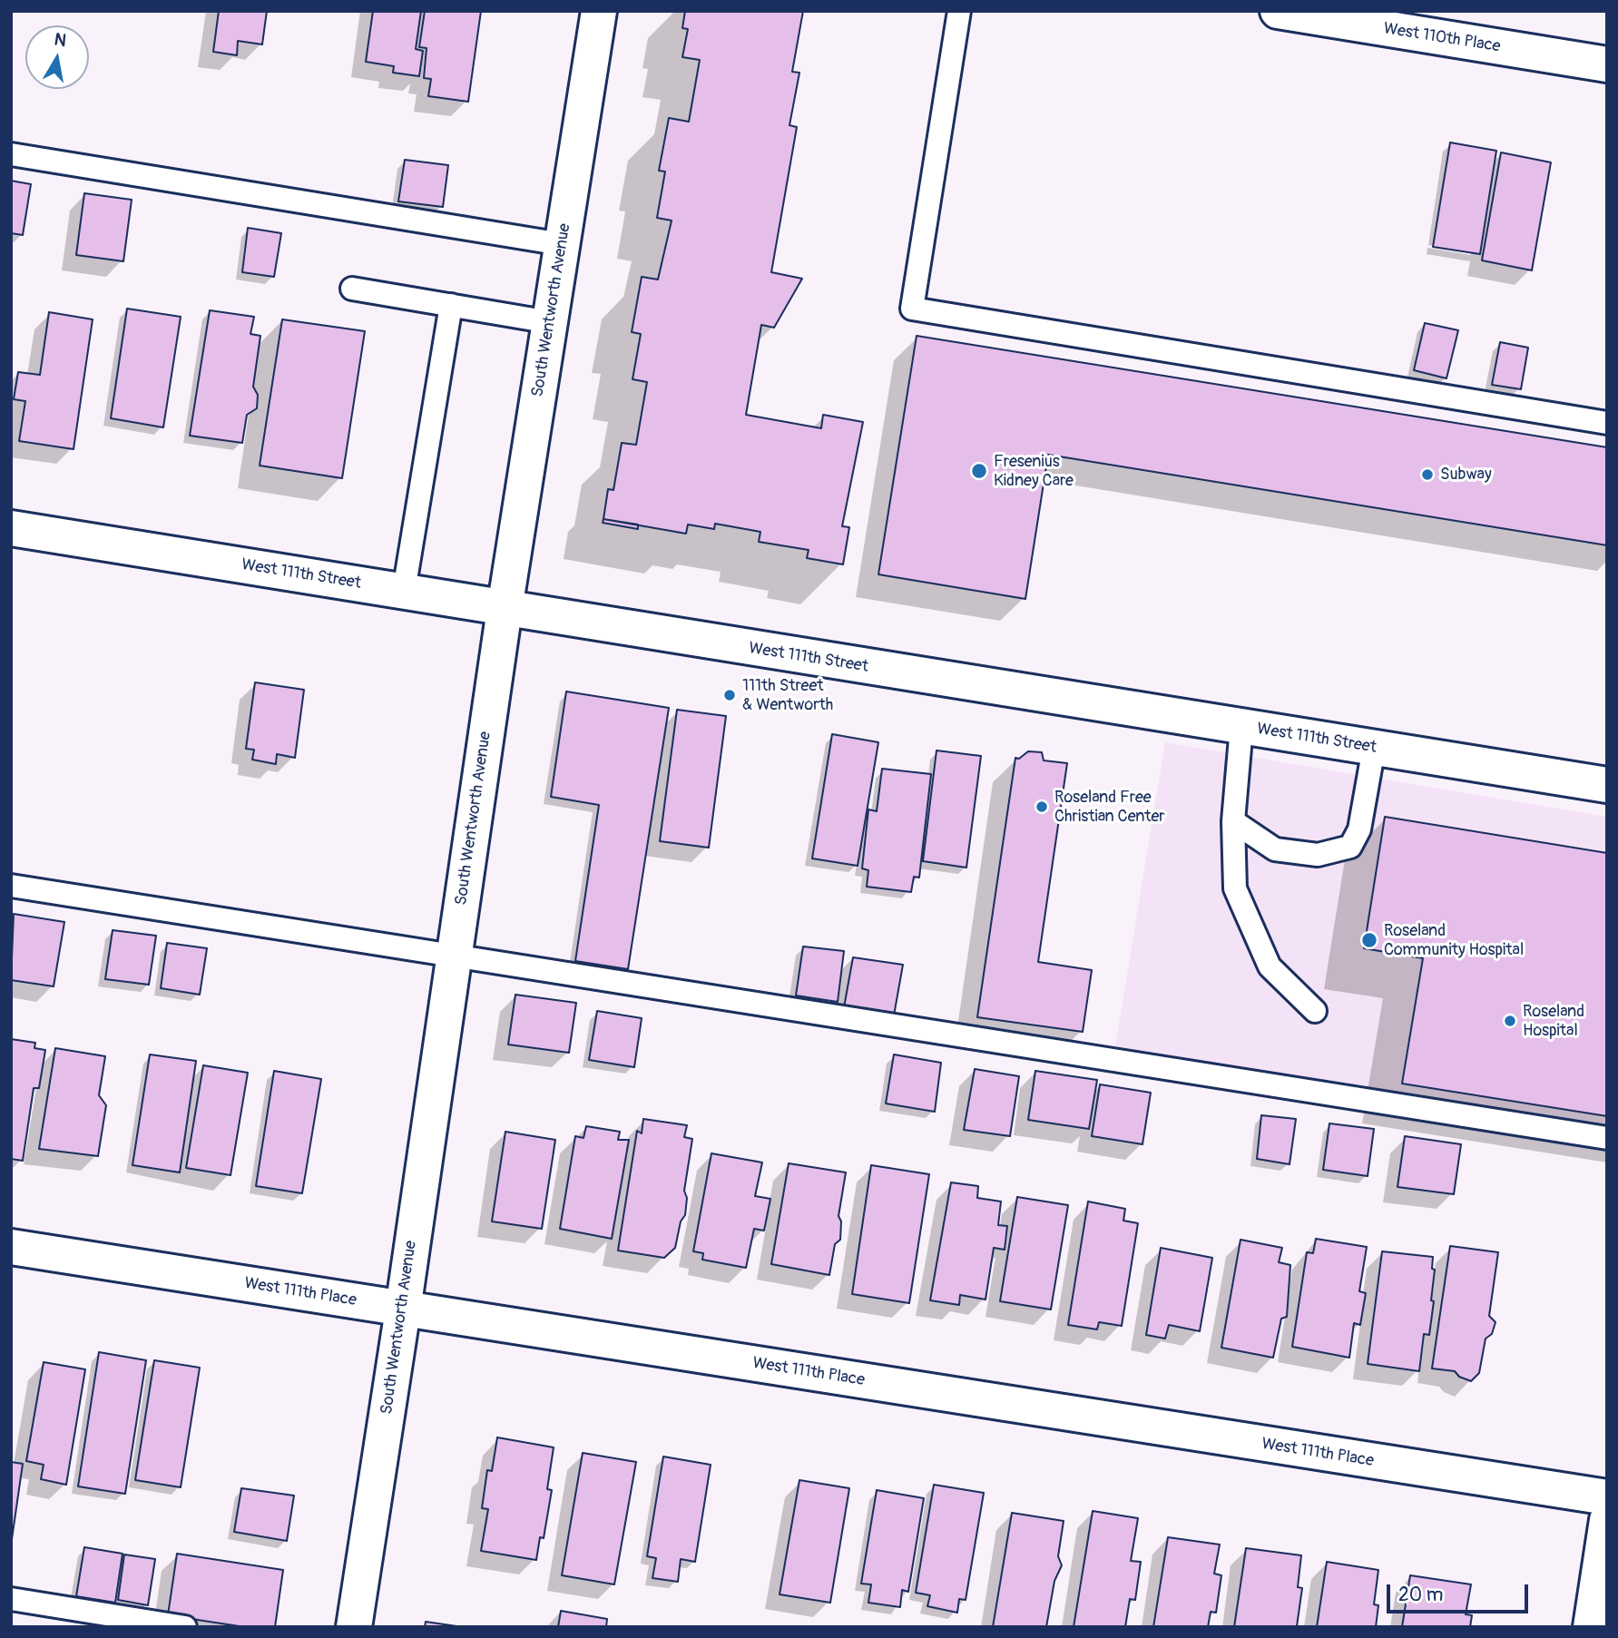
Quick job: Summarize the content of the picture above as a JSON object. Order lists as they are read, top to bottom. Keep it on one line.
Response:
{"streets":{"street":["West 110th Place","South Wentworth Avenue","West 111th Street","West 111th Place"]},"crossings":[["South Wentworth Avenue","West 111th Street"],["South Wentworth Avenue","West 111th Place"]],"places":["Fresenius Kidney Care","Subway","111th Street & Wentworth","Roseland Free Christian Center","Roseland Community Hospital","Roseland Hospital"],"scale_bar":"20 m","north":"top"}
